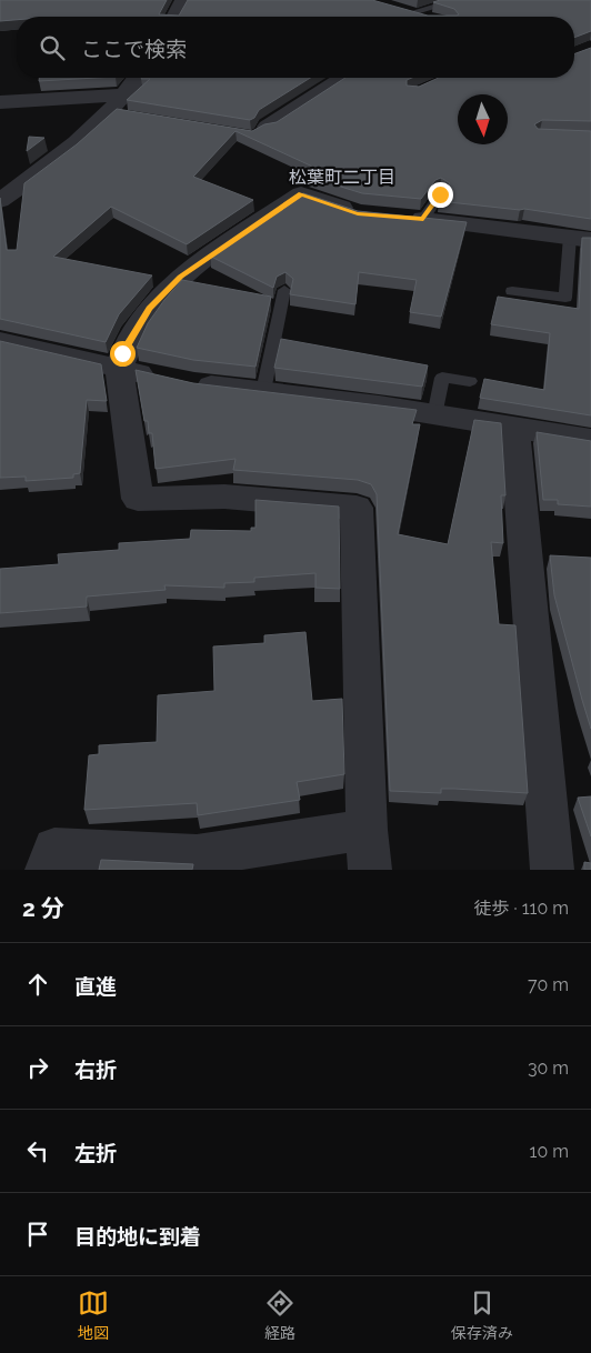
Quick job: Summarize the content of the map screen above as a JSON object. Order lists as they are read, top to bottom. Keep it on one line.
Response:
{"districts":["松葉町二丁目"],"north":"bottom","page":{"search":"ここで検索","heading":["2 分","徒歩 · 110 m"],"list":[["直進","70 m"],["右折","30 m"],["左折","10 m"],"目的地に到着"],"nav":["地図","経路","保存済み"]}}
